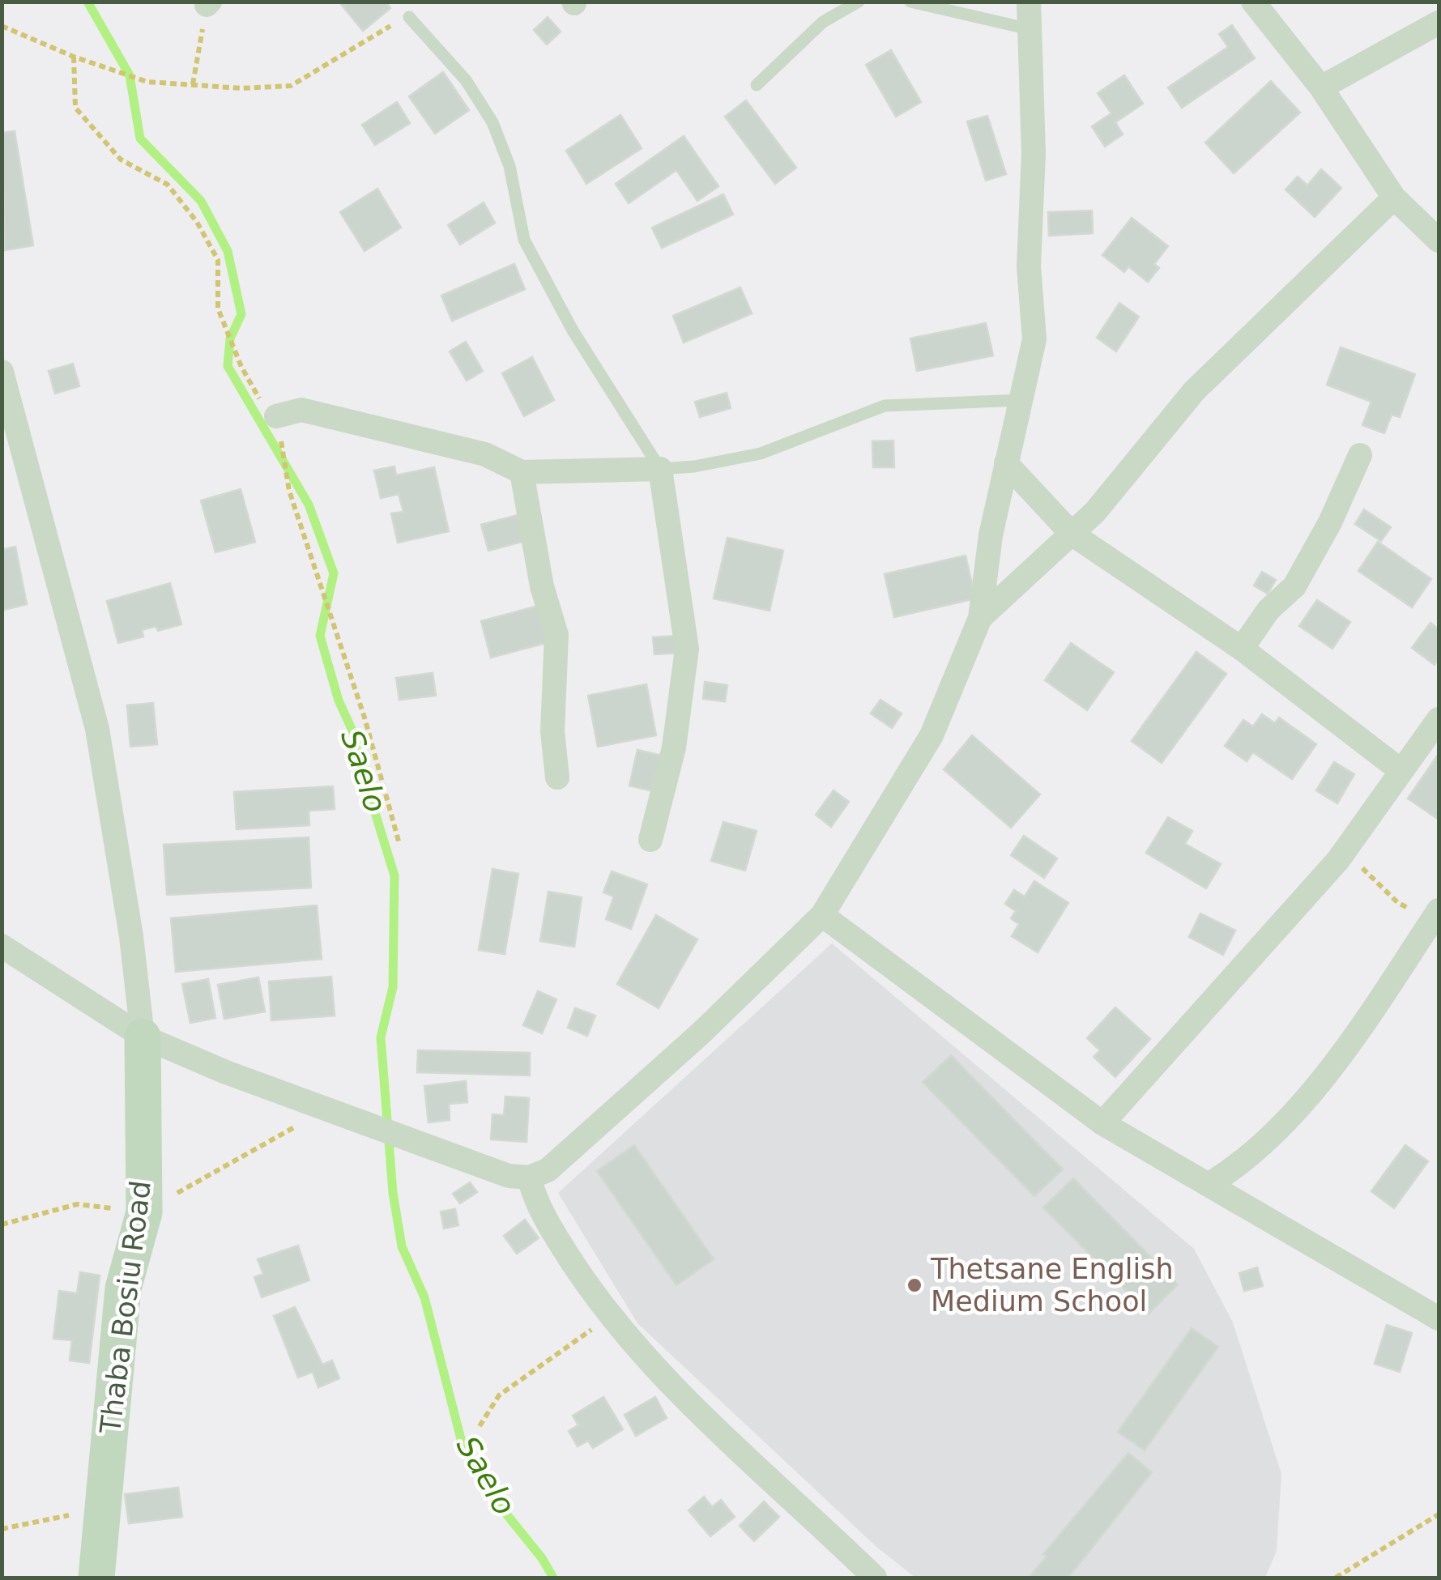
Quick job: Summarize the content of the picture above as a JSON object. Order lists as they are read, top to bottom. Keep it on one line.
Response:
{"streets":{"street":["Thaba Bosiu Road"]},"water":["Saelo"],"places":["Thetsane English Medium School"]}
